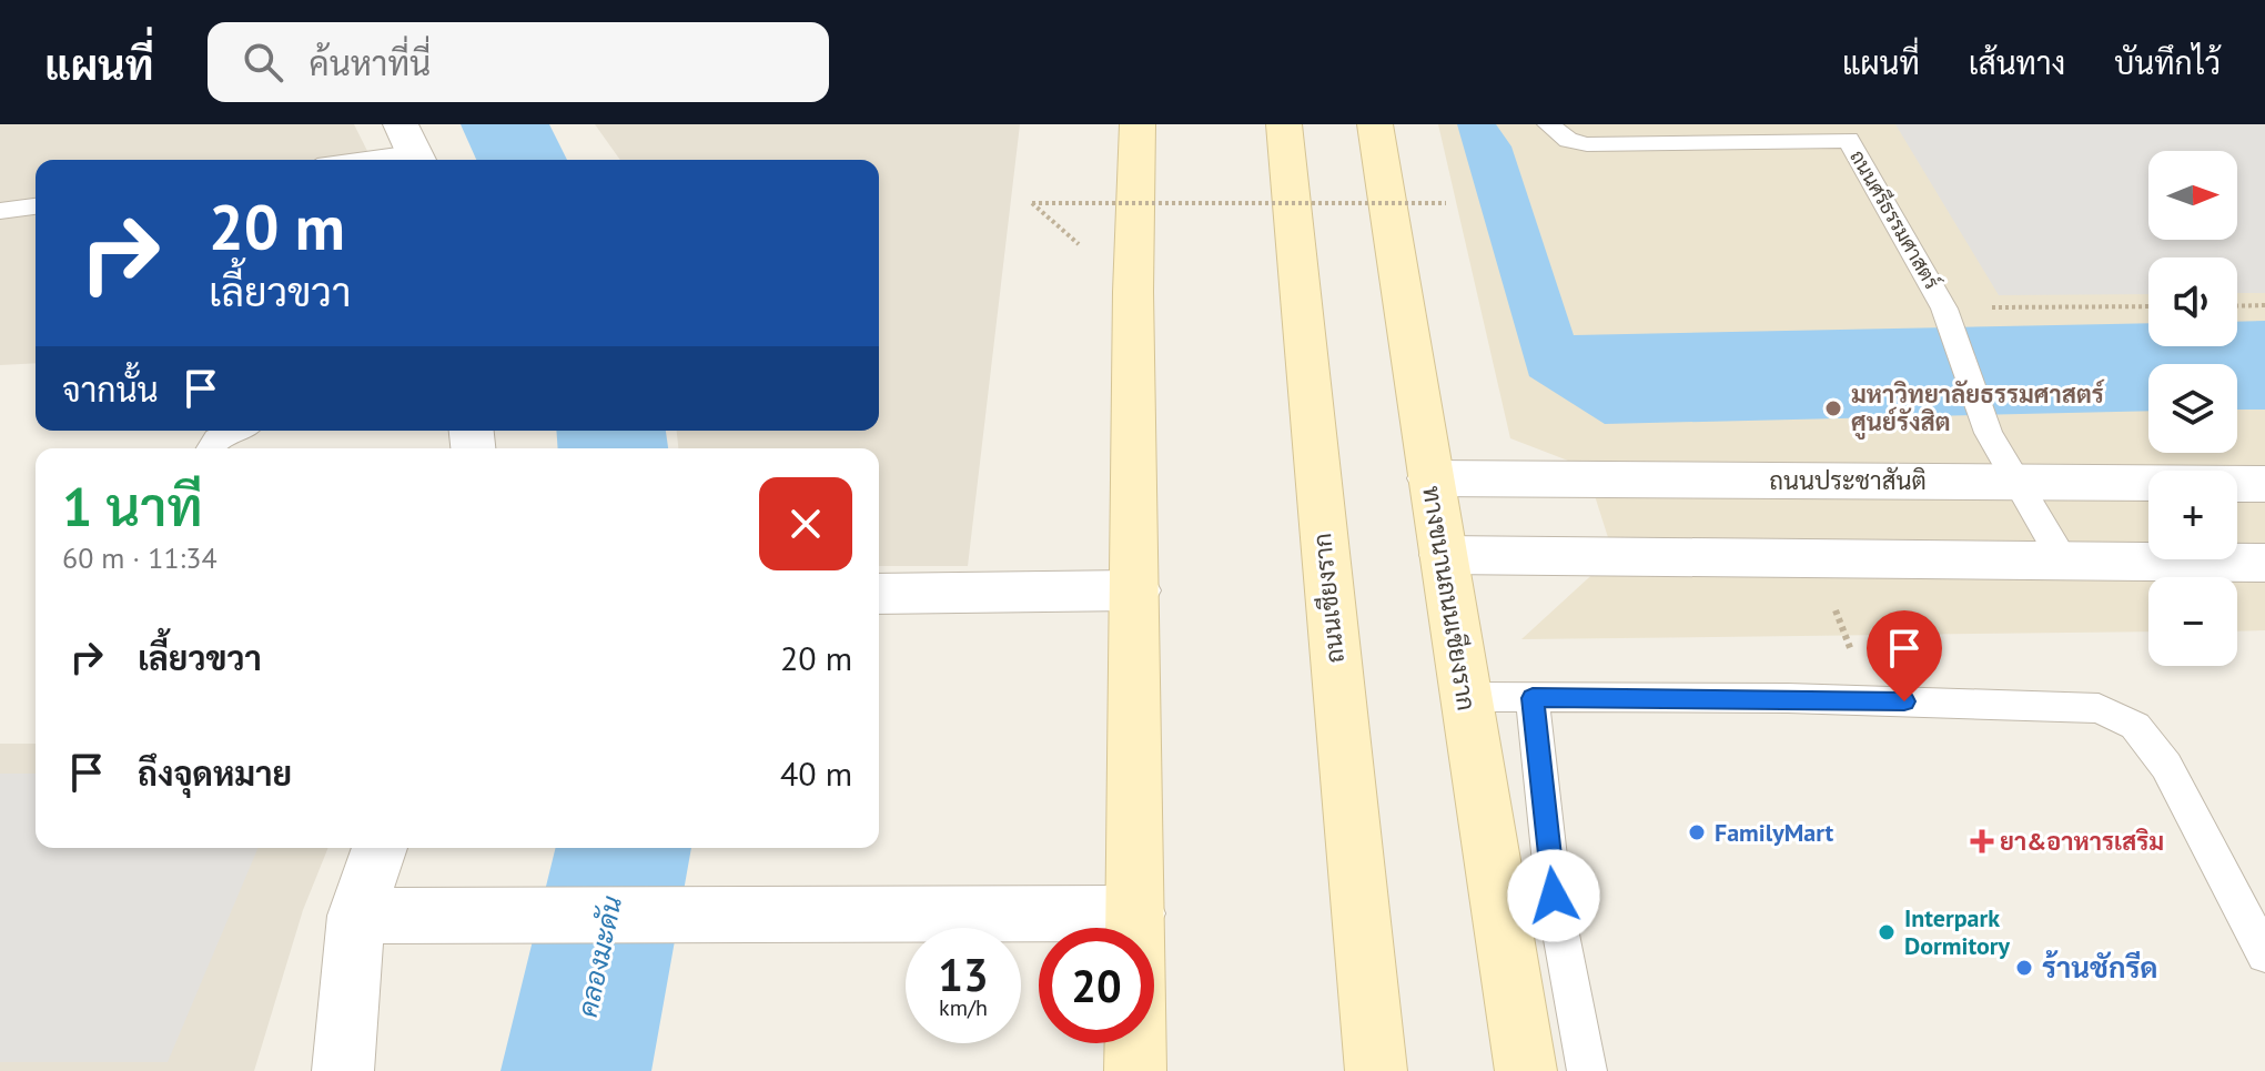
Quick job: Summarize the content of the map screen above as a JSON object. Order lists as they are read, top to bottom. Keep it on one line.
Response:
{"streets":{"main road":["ถนนเชียงราก","ทางขนานถนนเชียงราก"],"street":["ถนนประชาสันติ"],"lane":["ถนนศรีธรรมศาสตร์"]},"crossings":[["ถนนศรีธรรมศาสตร์","ถนนประชาสันติ"],["ถนนประชาสันติ","ทางขนานถนนเชียงราก"]],"water":["คลองมะดัน"],"places":{"other":["มหาวิทยาลัยธรรมศาสตร์ ศูนย์รังสิต","FamilyMart","Interpark Dormitory","ร้านชักรีด"],"health":["ยา&อาหารเสริม"]},"north":"right","page":{"header":"แผนที่","search":"ค้นหาที่นี่","nav":["แผนที่","เส้นทาง","บันทึกไว้"],"map_buttons":["+","−"],"turn":["20 m","เลี้ยวขวา"],"then":"จากนั้น","heading":["1 นาที","60 m · 11:34"],"list":[{"name":"เลี้ยวขวา","value":"20 m"},{"name":"ถึงจุดหมาย","value":"40 m"}],"speed":"13 km/h","limit":"20"}}
